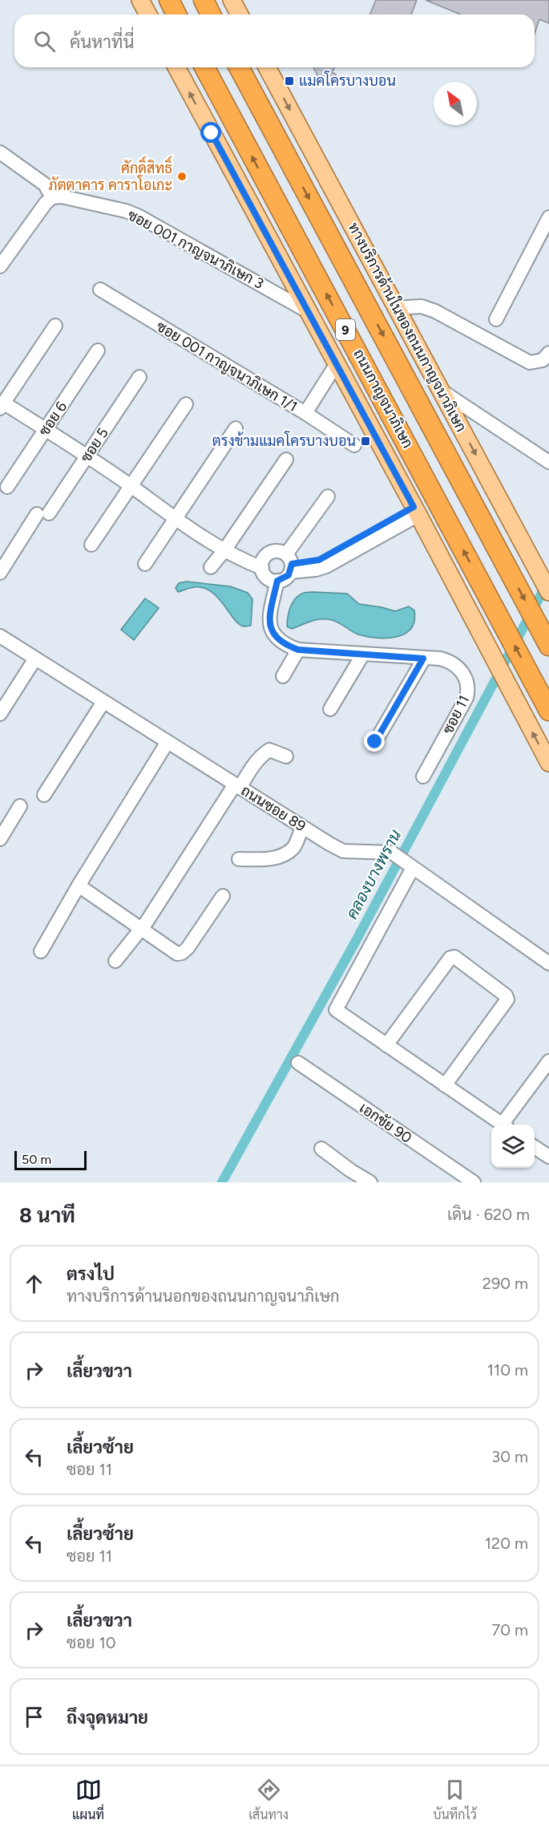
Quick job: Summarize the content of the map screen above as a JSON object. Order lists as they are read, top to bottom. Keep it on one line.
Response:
{"streets":{"highway":["9","ถนนกาญจนาภิเษก"],"main road":["ทางบริการด้านในของถนนกาญจนาภิเษก"],"street":["ซอย 001 กาญจนาภิเษก 3","ซอย 001 กาญจนาภิเษก 1/1","ซอย 6","ซอย 5","ซอย 11","ถนนซอย 89","เอกชัย 90"]},"water":["คลองบางพราน"],"places":{"transit":["แมคโครบางบอน","ตรงข้ามแมคโครบางบอน"],"other":["ศักดิ์สิทธิ์ ภัตตาคาร คาราโอเกะ"]},"scale_bar":"50 m","north":"top left","page":{"search":"ค้นหาที่นี่","scale":"50 m","heading":["8 นาที","เดิน · 620 m"],"list":[["ตรงไป","ทางบริการด้านนอกของถนนกาญจนาภิเษก","290 m"],["เลี้ยวขวา","110 m"],["เลี้ยวซ้าย","ซอย 11","30 m"],["เลี้ยวซ้าย","ซอย 11","120 m"],["เลี้ยวขวา","ซอย 10","70 m"],"ถึงจุดหมาย"],"nav":["แผนที่","เส้นทาง","บันทึกไว้"]}}
